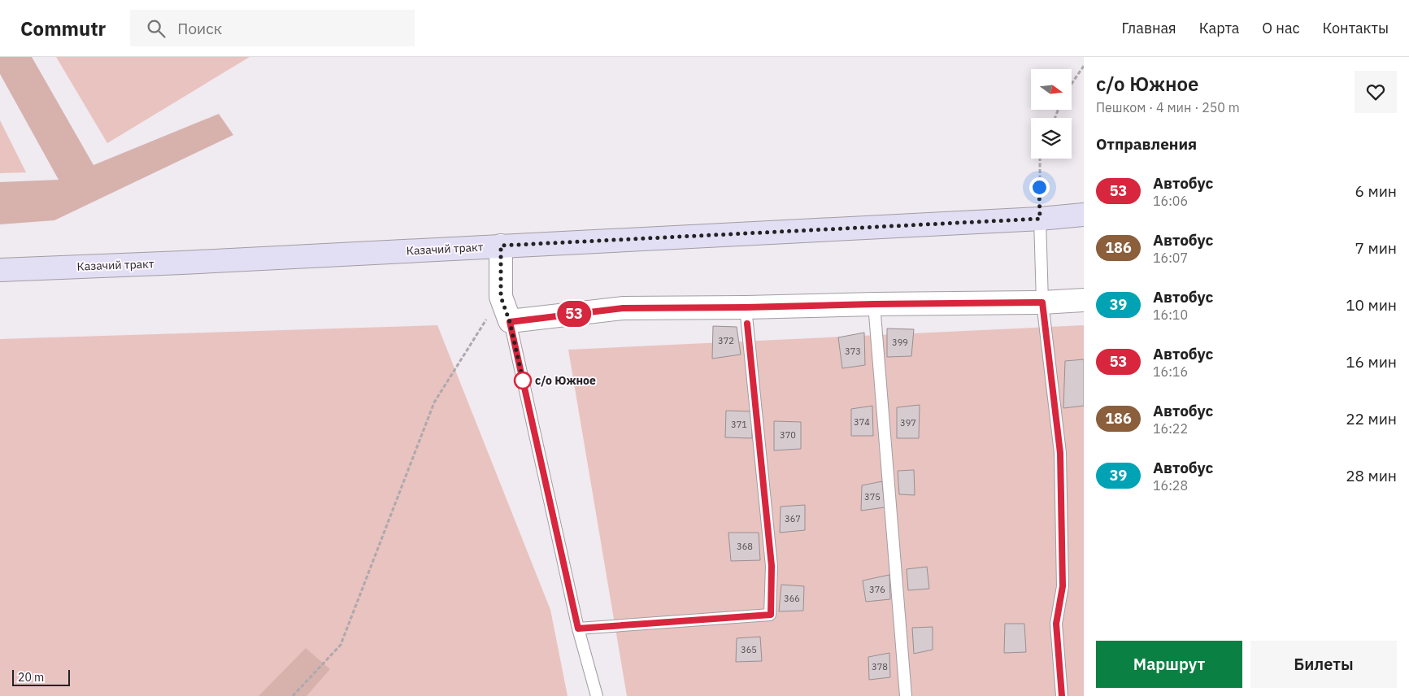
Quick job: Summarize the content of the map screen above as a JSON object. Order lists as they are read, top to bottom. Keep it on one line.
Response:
{"streets":{"main road":["Казачий тракт"]},"places":["с/о Южное"],"lines":["bus line 53"],"house_numbers":["372","399","373","374","397","371","370","375","367","368","376","366","365","378"],"scale_bar":"20 m","north":"right","page":{"header":"Commutr","search":"Поиск","nav":["Главная","Карта","О нас","Контакты"],"on_map":"53","heading":[["с/о Южное","Пешком · 4 мин · 250 m"],"Отправления"],"list":[{"mark":"53","name":"Автобус","note":"16:06","value":"6 мин"},{"mark":"186","name":"Автобус","note":"16:07","value":"7 мин"},{"mark":"39","name":"Автобус","note":"16:10","value":"10 мин"},{"mark":"53","name":"Автобус","note":"16:16","value":"16 мин"},{"mark":"186","name":"Автобус","note":"16:22","value":"22 мин"},{"mark":"39","name":"Автобус","note":"16:28","value":"28 мин"}],"buttons":["Маршрут","Билеты"],"scale":"20 m"}}
